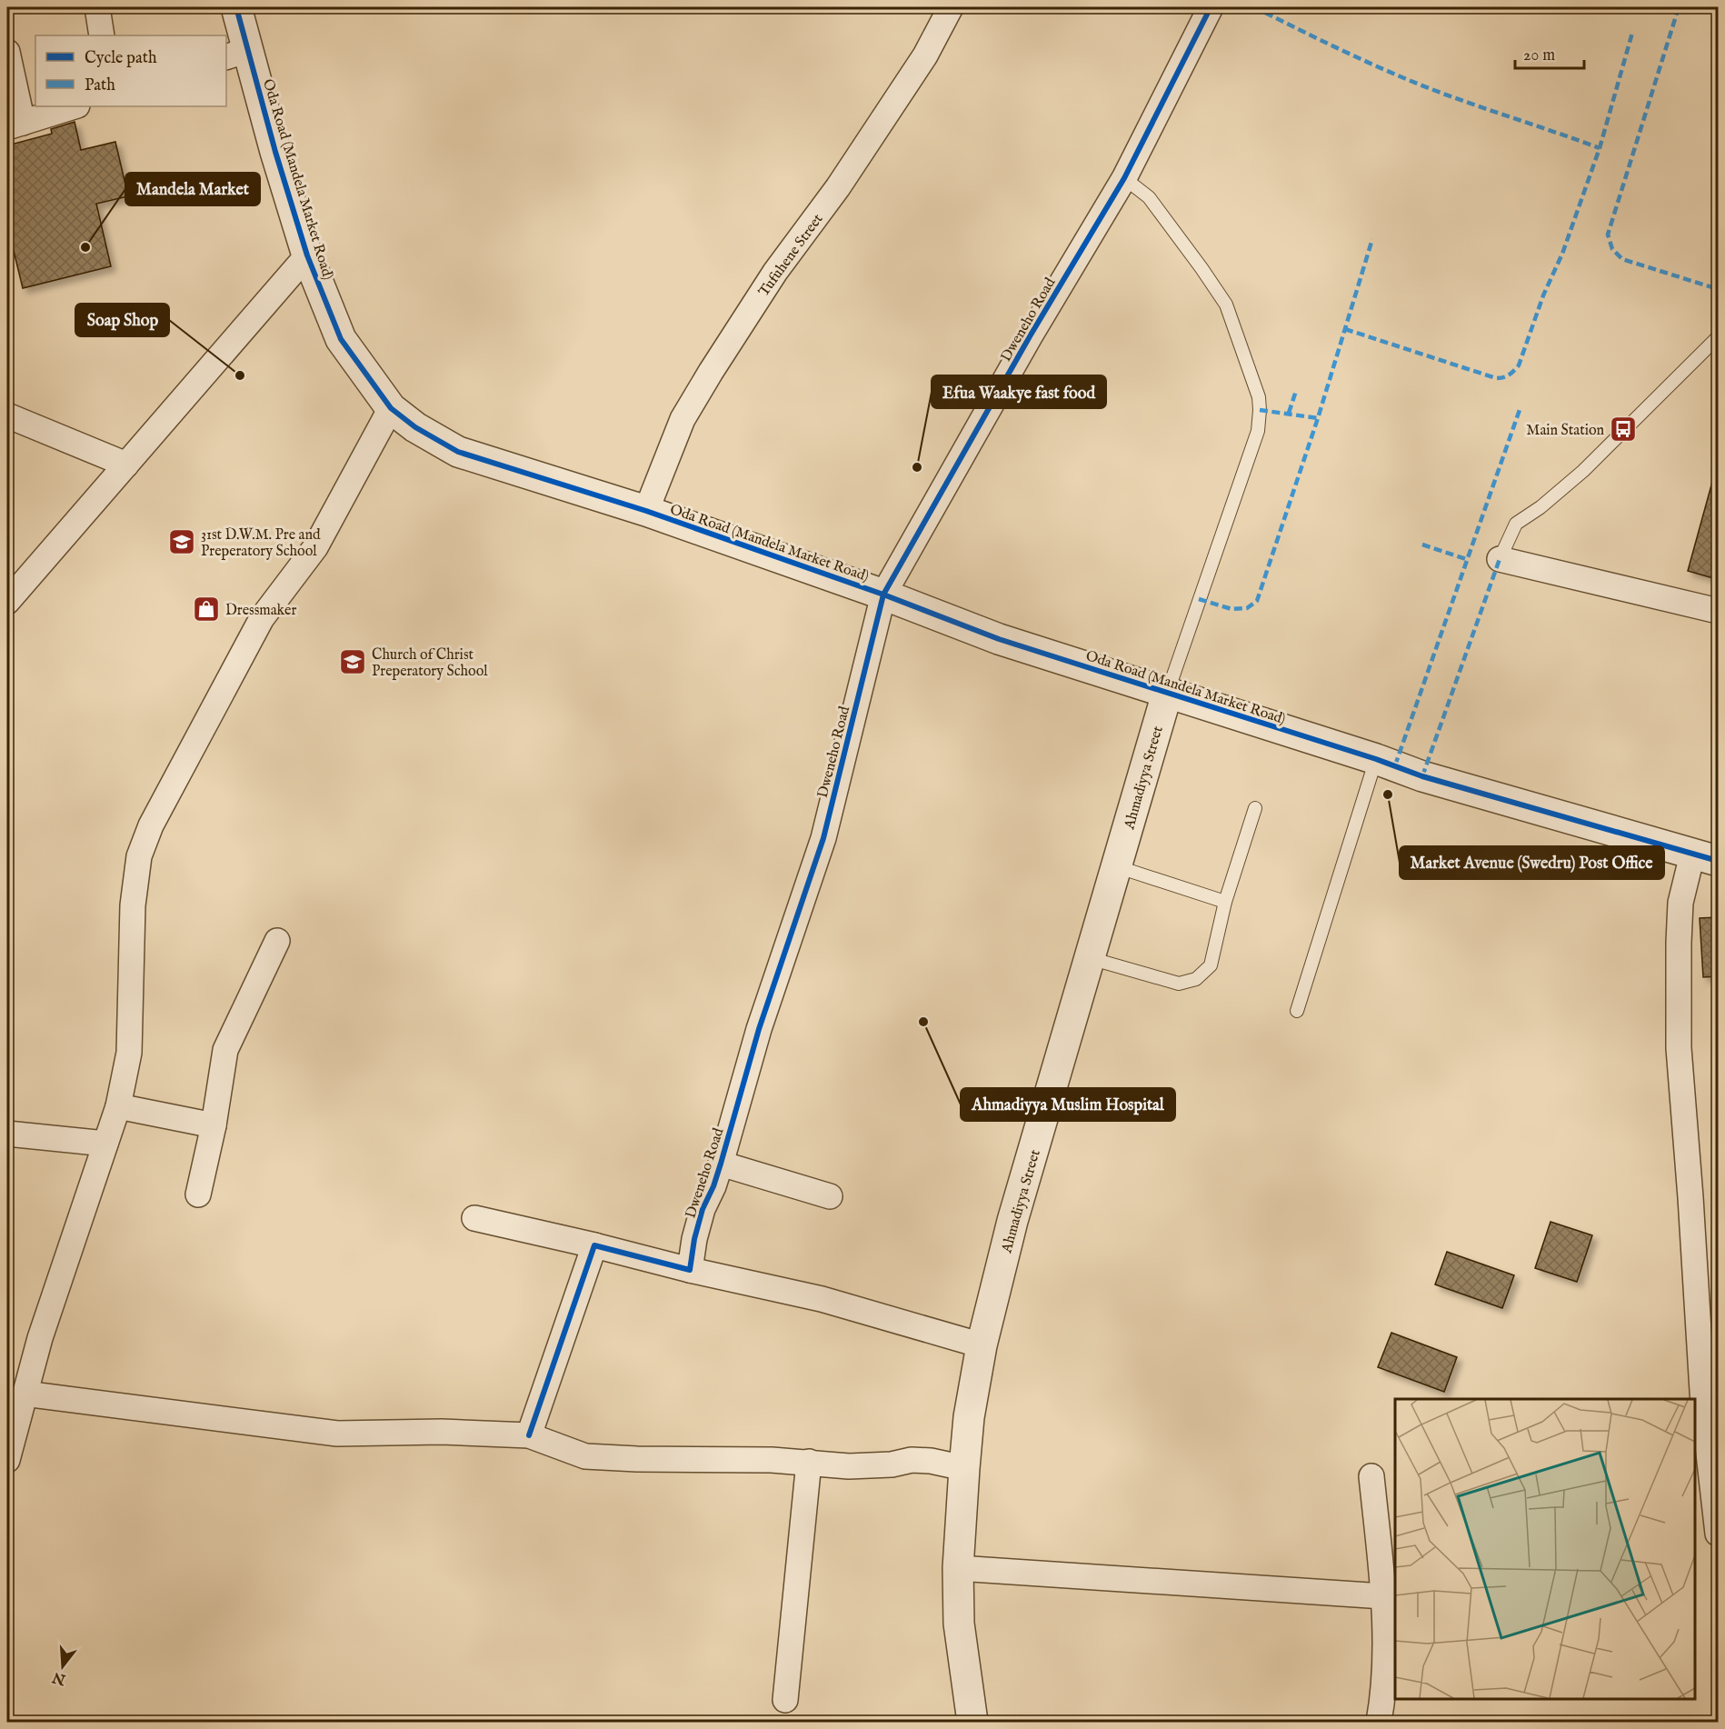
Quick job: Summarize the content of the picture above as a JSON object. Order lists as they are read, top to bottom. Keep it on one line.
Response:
{"streets":{"street":["Oda Road (Mandela Market Road)","Tufuhene Street","Dweneho Road","Ahmadiyya Street"]},"crossings":[["Oda Road (Mandela Market Road)","Tufuhene Street"],["Oda Road (Mandela Market Road)","Dweneho Road"],["Oda Road (Mandela Market Road)","Ahmadiyya Street"]],"places":{"other":["Mandela Market","Soap Shop","Efua Waakye fast food","Market Avenue (Swedru) Post Office","Ahmadiyya Muslim Hospital"],"bus stop":["Main Station"],"school or university":["31st D.W.M. Pre and Preperatory School","Church of Christ Preperatory School"],"shop":["Dressmaker"]},"legend":["Cycle path","Path"],"scale_bar":"20 m","north":"bottom"}
